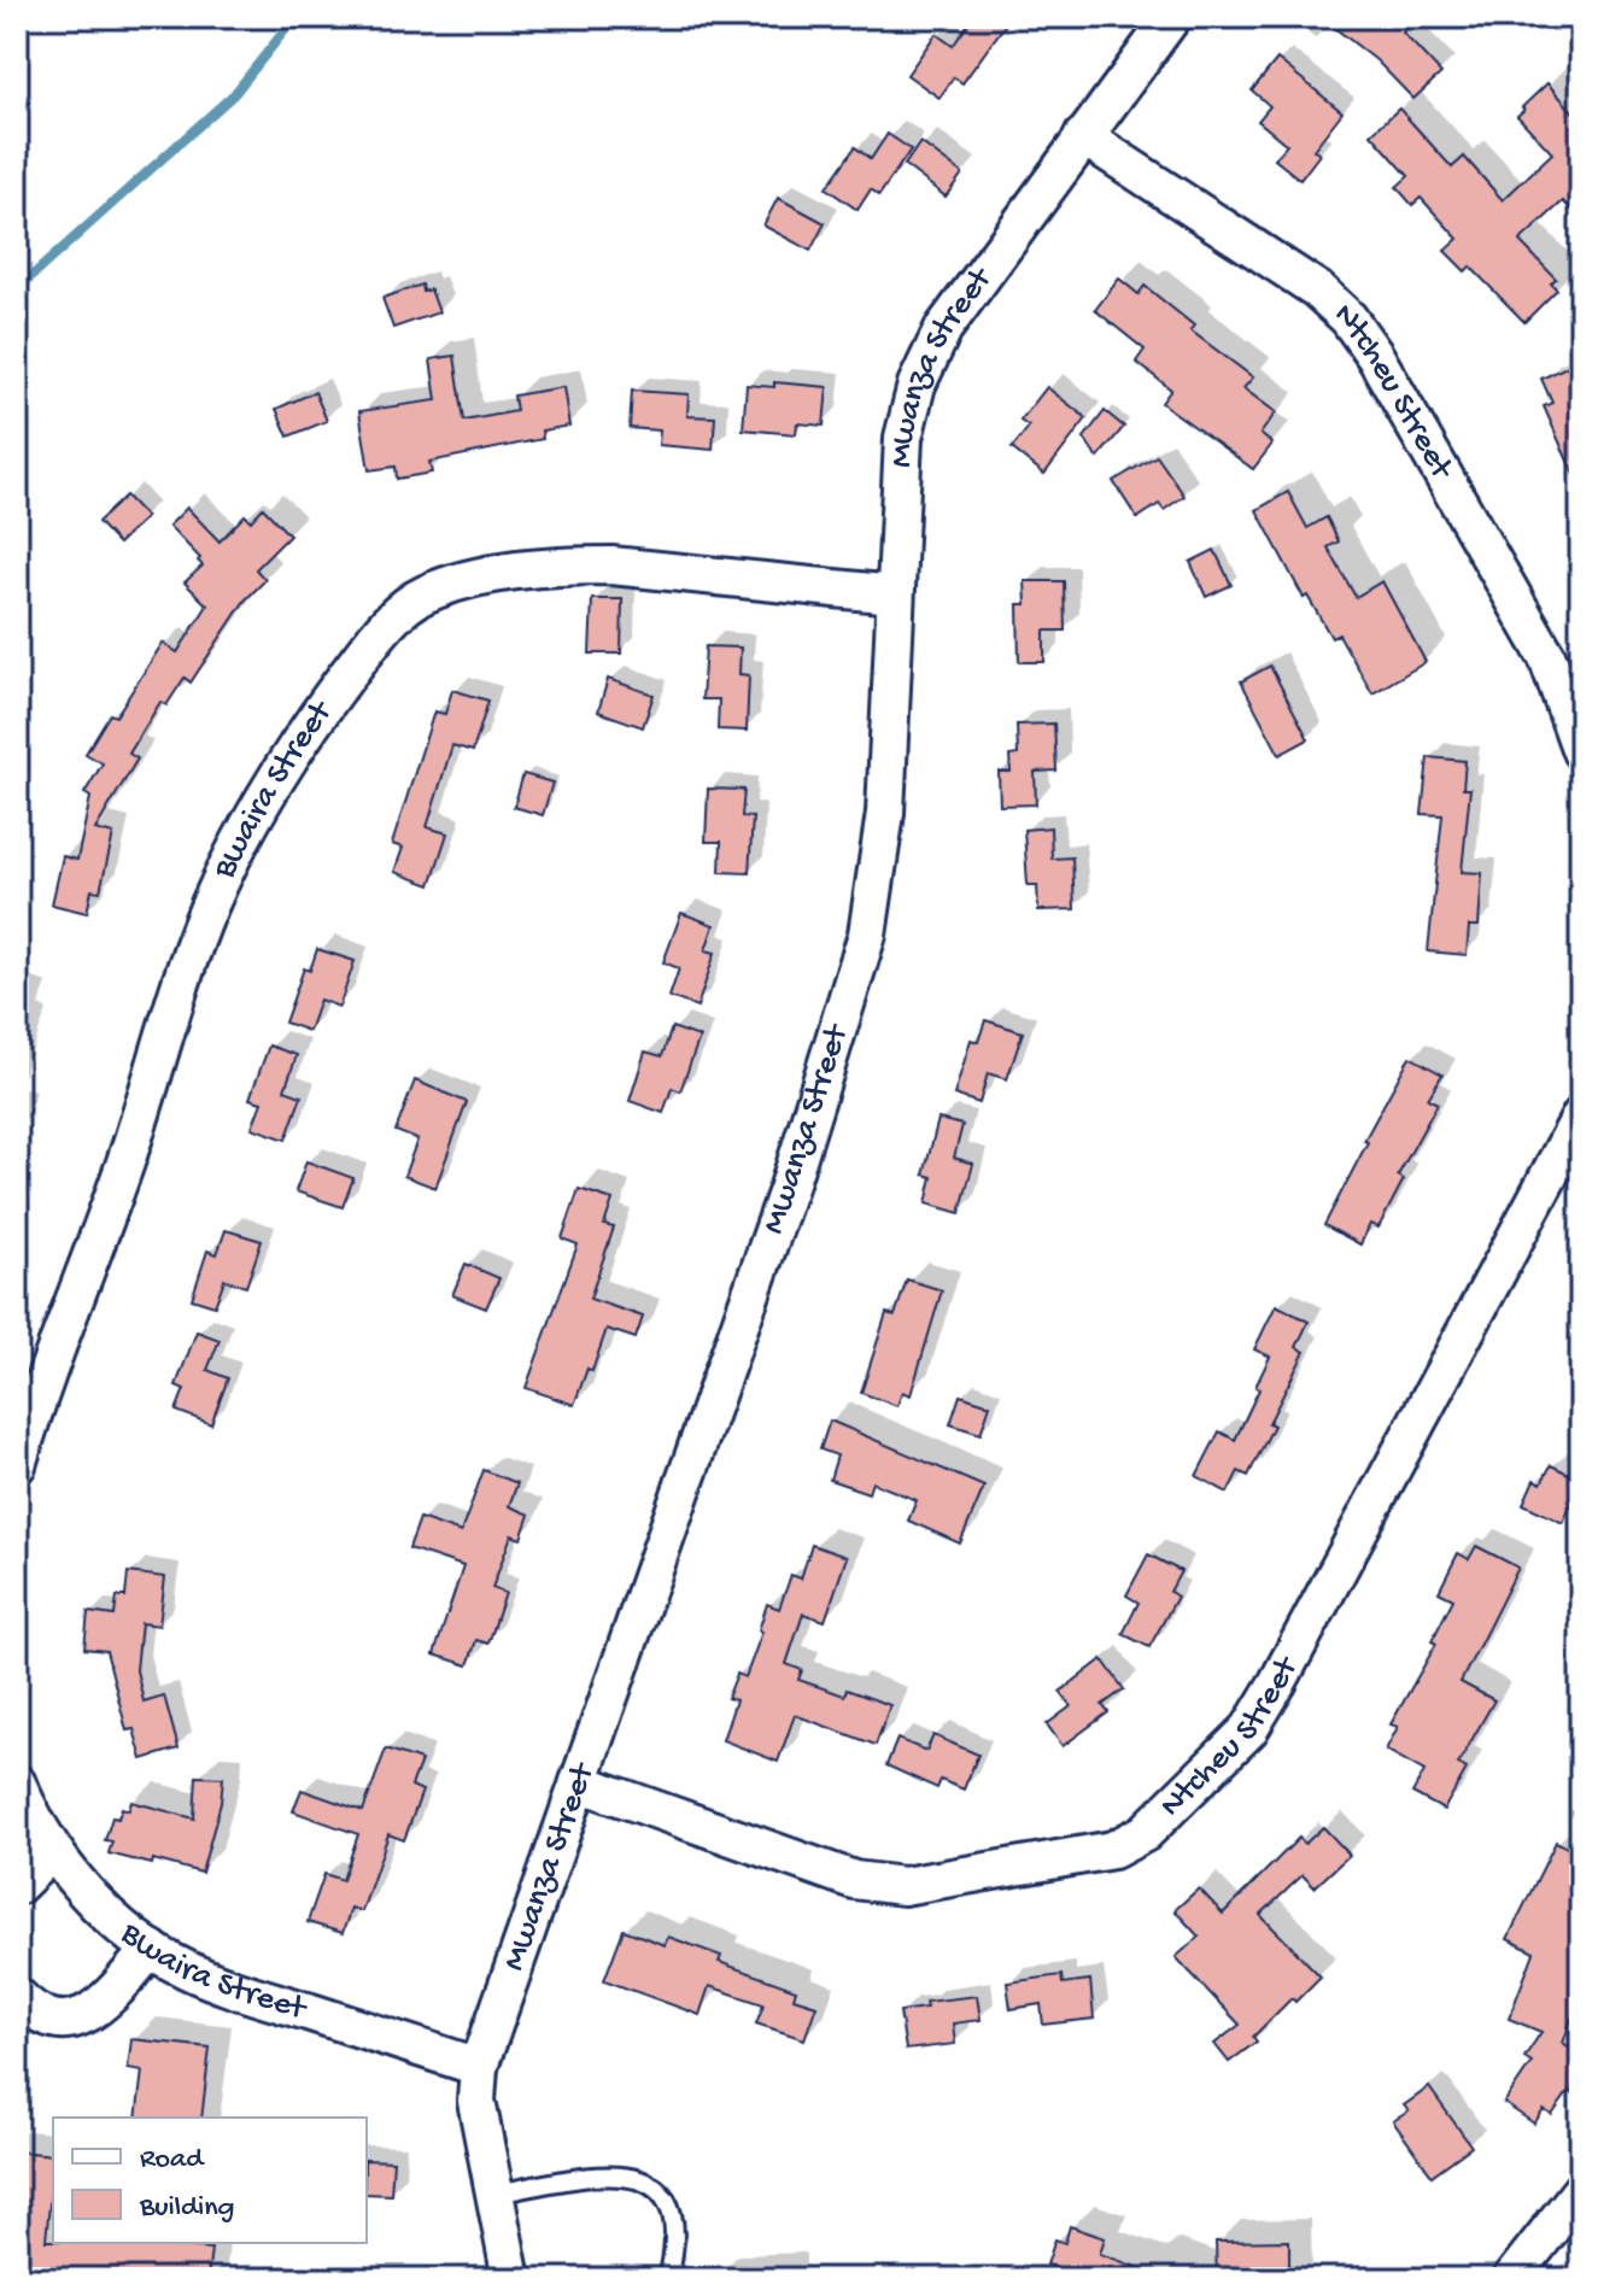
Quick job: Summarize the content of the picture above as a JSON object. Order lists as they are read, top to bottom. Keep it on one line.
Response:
{"streets":{"street":["Mwanza Street","Ntcheu Street","Bwaira Street"]},"crossings":[["Mwanza Street","Ntcheu Street"],["Mwanza Street","Bwaira Street"]],"legend":["Road","Building"]}
